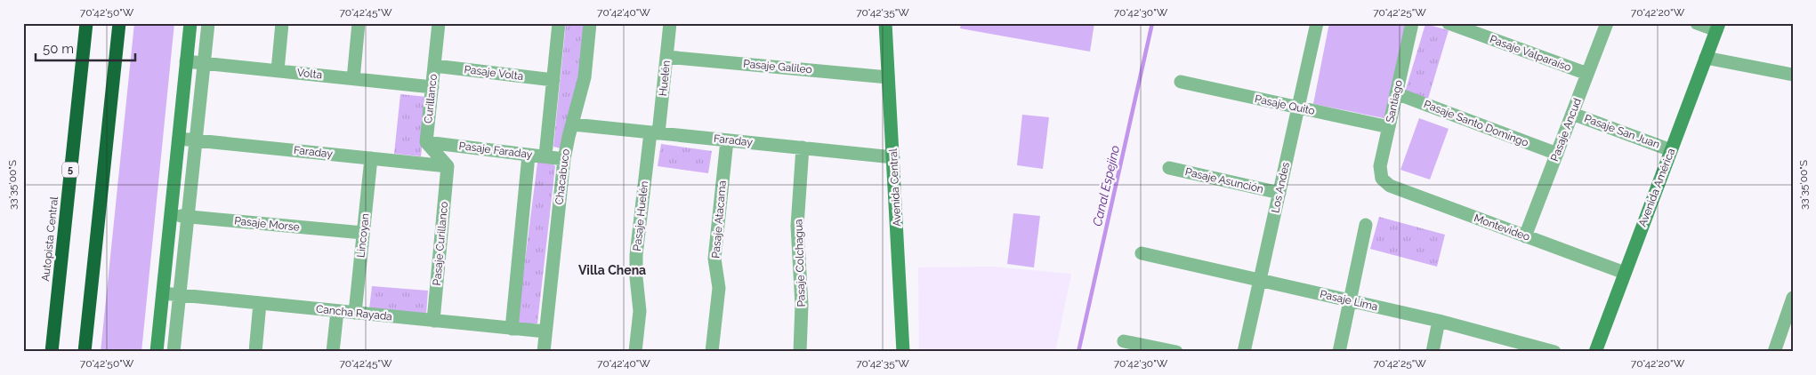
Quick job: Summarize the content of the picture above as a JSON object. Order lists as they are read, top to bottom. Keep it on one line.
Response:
{"streets":{"highway":["5","Autopista Central"],"street":["Pasaje Valparaíso","Pasaje Galileo","Pasaje Volta","Volta","Huelén","Curillanco","Santiago","Pasaje Quito","Pasaje Santo Domingo","Pasaje Ancud","Pasaje San Juan","Faraday","Pasaje Faraday","Chacabuco","Pasaje Asunción","Avenida Central","Los Andes","Avenida América","Pasaje Huelén","Pasaje Atacama","Pasaje Morse","Montevideo","Lincoyan","Pasaje Curillanco","Pasaje Colchagua","Pasaje Lima","Cancha Rayada"]},"crossings":[["Pasaje Valparaíso","Pasaje Ancud"],["Pasaje Galileo","Huelén"],["Pasaje Galileo","Avenida Central"],["Pasaje Volta","Curillanco"],["Pasaje Volta","Chacabuco"],["Volta","Curillanco"],["Huelén","Faraday"],["Huelén","Pasaje Huelén"],["Curillanco","Pasaje Faraday"],["Santiago","Pasaje Quito"],["Santiago","Pasaje Santo Domingo"],["Santiago","Montevideo"],["Pasaje Quito","Los Andes"],["Pasaje Santo Domingo","Pasaje Ancud"],["Pasaje Ancud","Pasaje San Juan"],["Pasaje Ancud","Montevideo"],["Pasaje San Juan","Avenida América"],["Faraday","Chacabuco"],["Faraday","Avenida Central"],["Faraday","Pasaje Huelén"],["Faraday","Pasaje Atacama"],["Faraday","Lincoyan"],["Faraday","Pasaje Curillanco"],["Faraday","Pasaje Colchagua"],["Pasaje Faraday","Chacabuco"],["Chacabuco","Cancha Rayada"],["Pasaje Asunción","Los Andes"],["Los Andes","Pasaje Lima"],["Avenida América","Montevideo"],["Pasaje Morse","Lincoyan"],["Lincoyan","Cancha Rayada"],["Pasaje Curillanco","Cancha Rayada"]],"districts":["Villa Chena"],"water":["Canal Espejino"],"scale_bar":"50 m","coordinates":["70°42'50\"W","70°42'45\"W","70°42'40\"W","70°42'35\"W","70°42'30\"W","70°42'25\"W","70°42'20\"W","33°35'00\"S"]}
